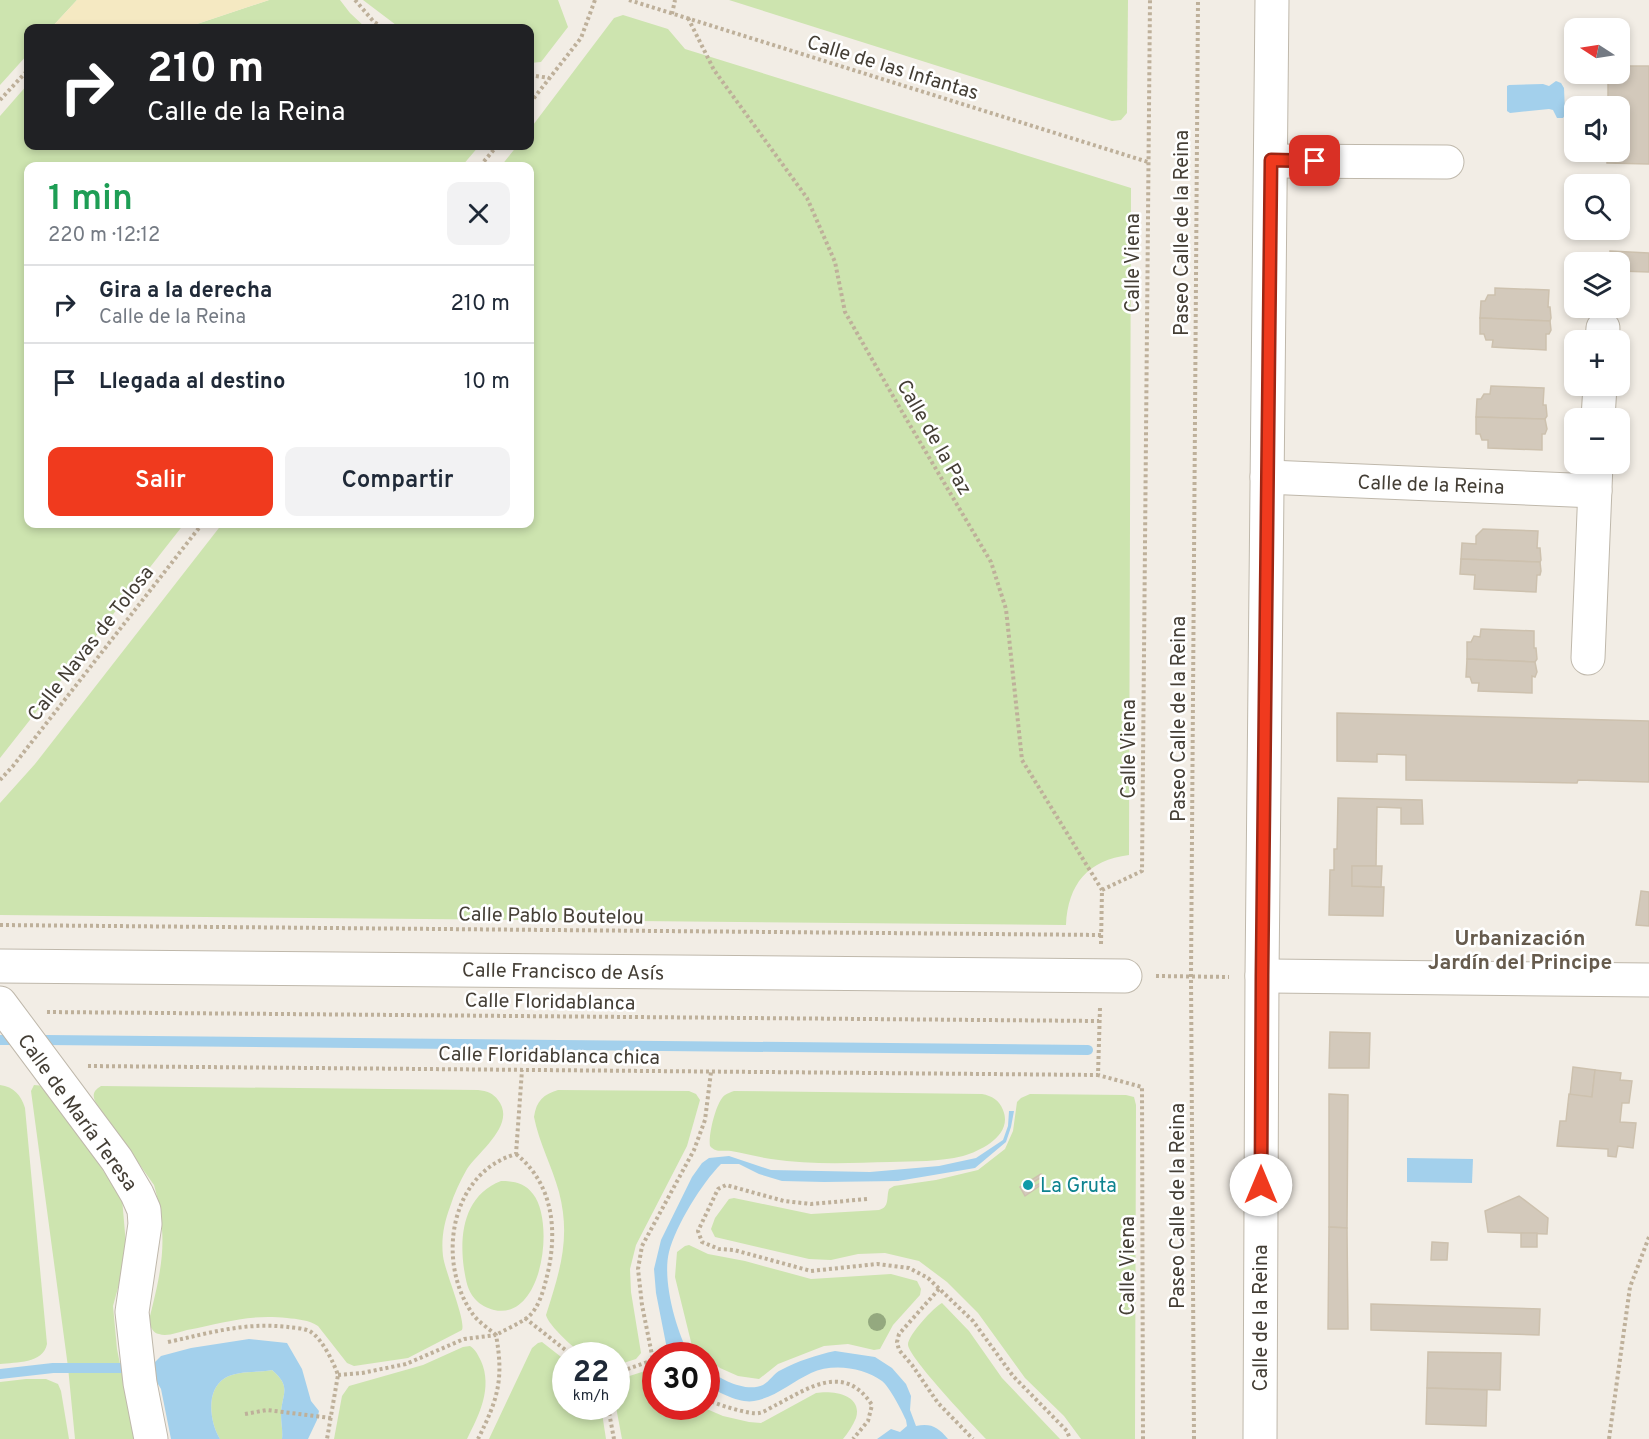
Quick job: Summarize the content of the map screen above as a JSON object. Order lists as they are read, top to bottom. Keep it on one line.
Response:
{"streets":{"street":["Calle de la Reina","Calle Francisco de Asís","Calle de María Teresa"],"path":["Calle de las Infantas","Paseo Calle de la Reina","Calle Viena","Calle de la Paz","Calle Navas de Tolosa","Calle Pablo Boutelou","Calle Floridablanca","Calle Floridablanca chica"]},"crossings":[["Calle de las Infantas","Calle Viena"],["Calle de las Infantas","Calle de la Paz"],["Calle Viena","Calle de la Paz"],["Calle Viena","Calle Floridablanca chica"],["Calle Floridablanca","Calle de María Teresa"],["Calle Floridablanca chica","Calle de María Teresa"]],"districts":["Urbanización Jardín del Principe"],"places":["La Gruta"],"north":"left","page":{"map_buttons":["+","−"],"turn":["210 m","Calle de la Reina"],"heading":["1 min","220 m · 12:12"],"list":[{"name":"Gira a la derecha","note":"Calle de la Reina","value":"210 m"},{"name":"Llegada al destino","value":"10 m"}],"buttons":["Salir","Compartir"],"speed":"22 km/h","limit":"30"}}
